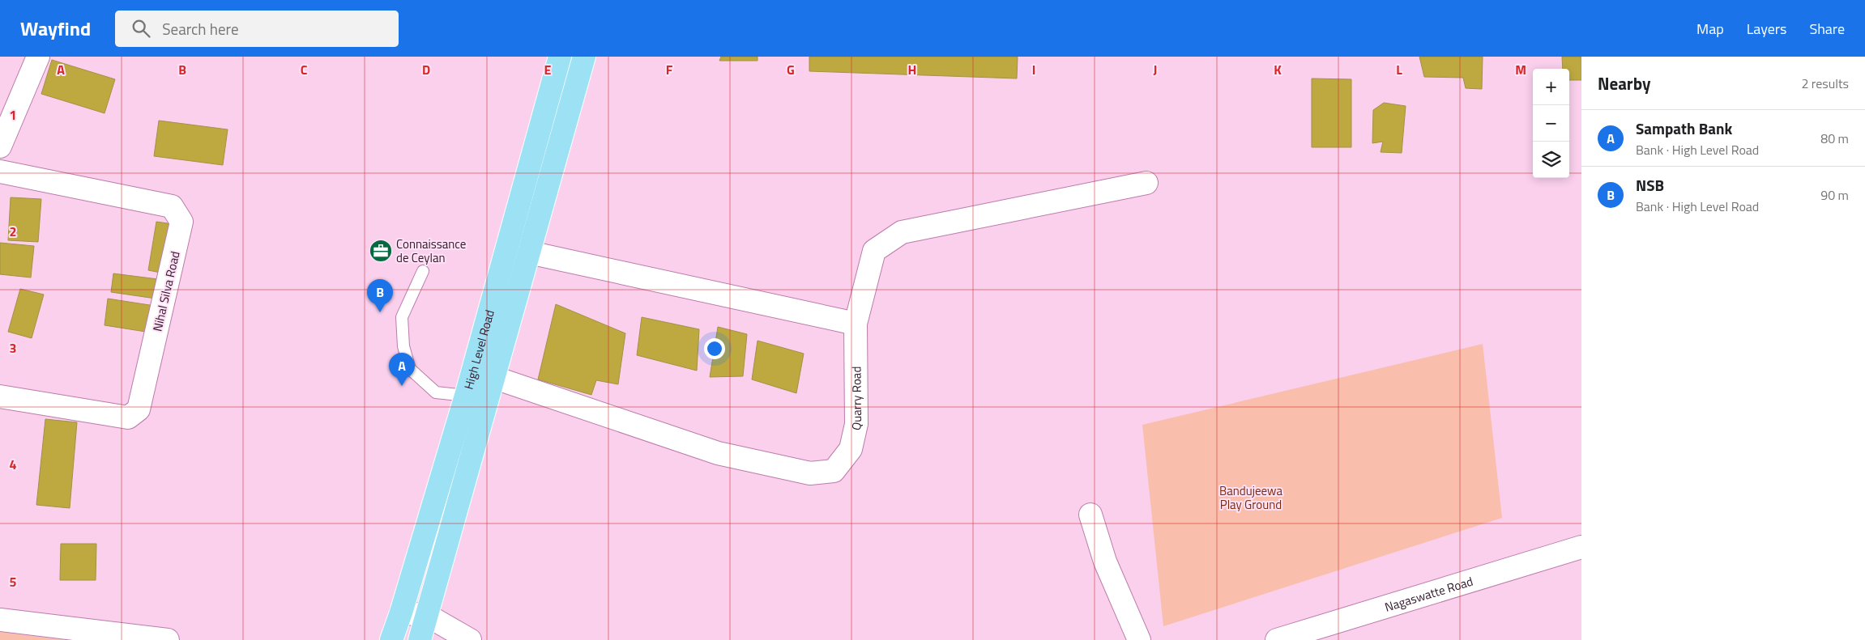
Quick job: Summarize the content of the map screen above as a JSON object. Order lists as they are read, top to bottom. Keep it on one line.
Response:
{"streets":{"highway":["High Level Road"],"street":["Nihal Silva Road","Quarry Road","Nagaswatte Road"]},"crossings":[["High Level Road","Quarry Road"]],"parks":["Bandujeewa Play Ground"],"places":{"office":["Connaissance de Ceylan"]},"page":{"header":"Wayfind","search":"Search here","nav":["Map","Layers","Share"],"heading":["Nearby","2 results"],"map_buttons":["+","−"],"list":[{"mark":"A","name":"Sampath Bank","note":"Bank · High Level Road","value":"80 m"},{"mark":"B","name":"NSB","note":"Bank · High Level Road","value":"90 m"}],"pins":["B","A"]},"grid":{"columns":["A","B","C","D","E","F","G","H","I","J","K","L","M"],"rows":["1","2","3","4","5"]}}
